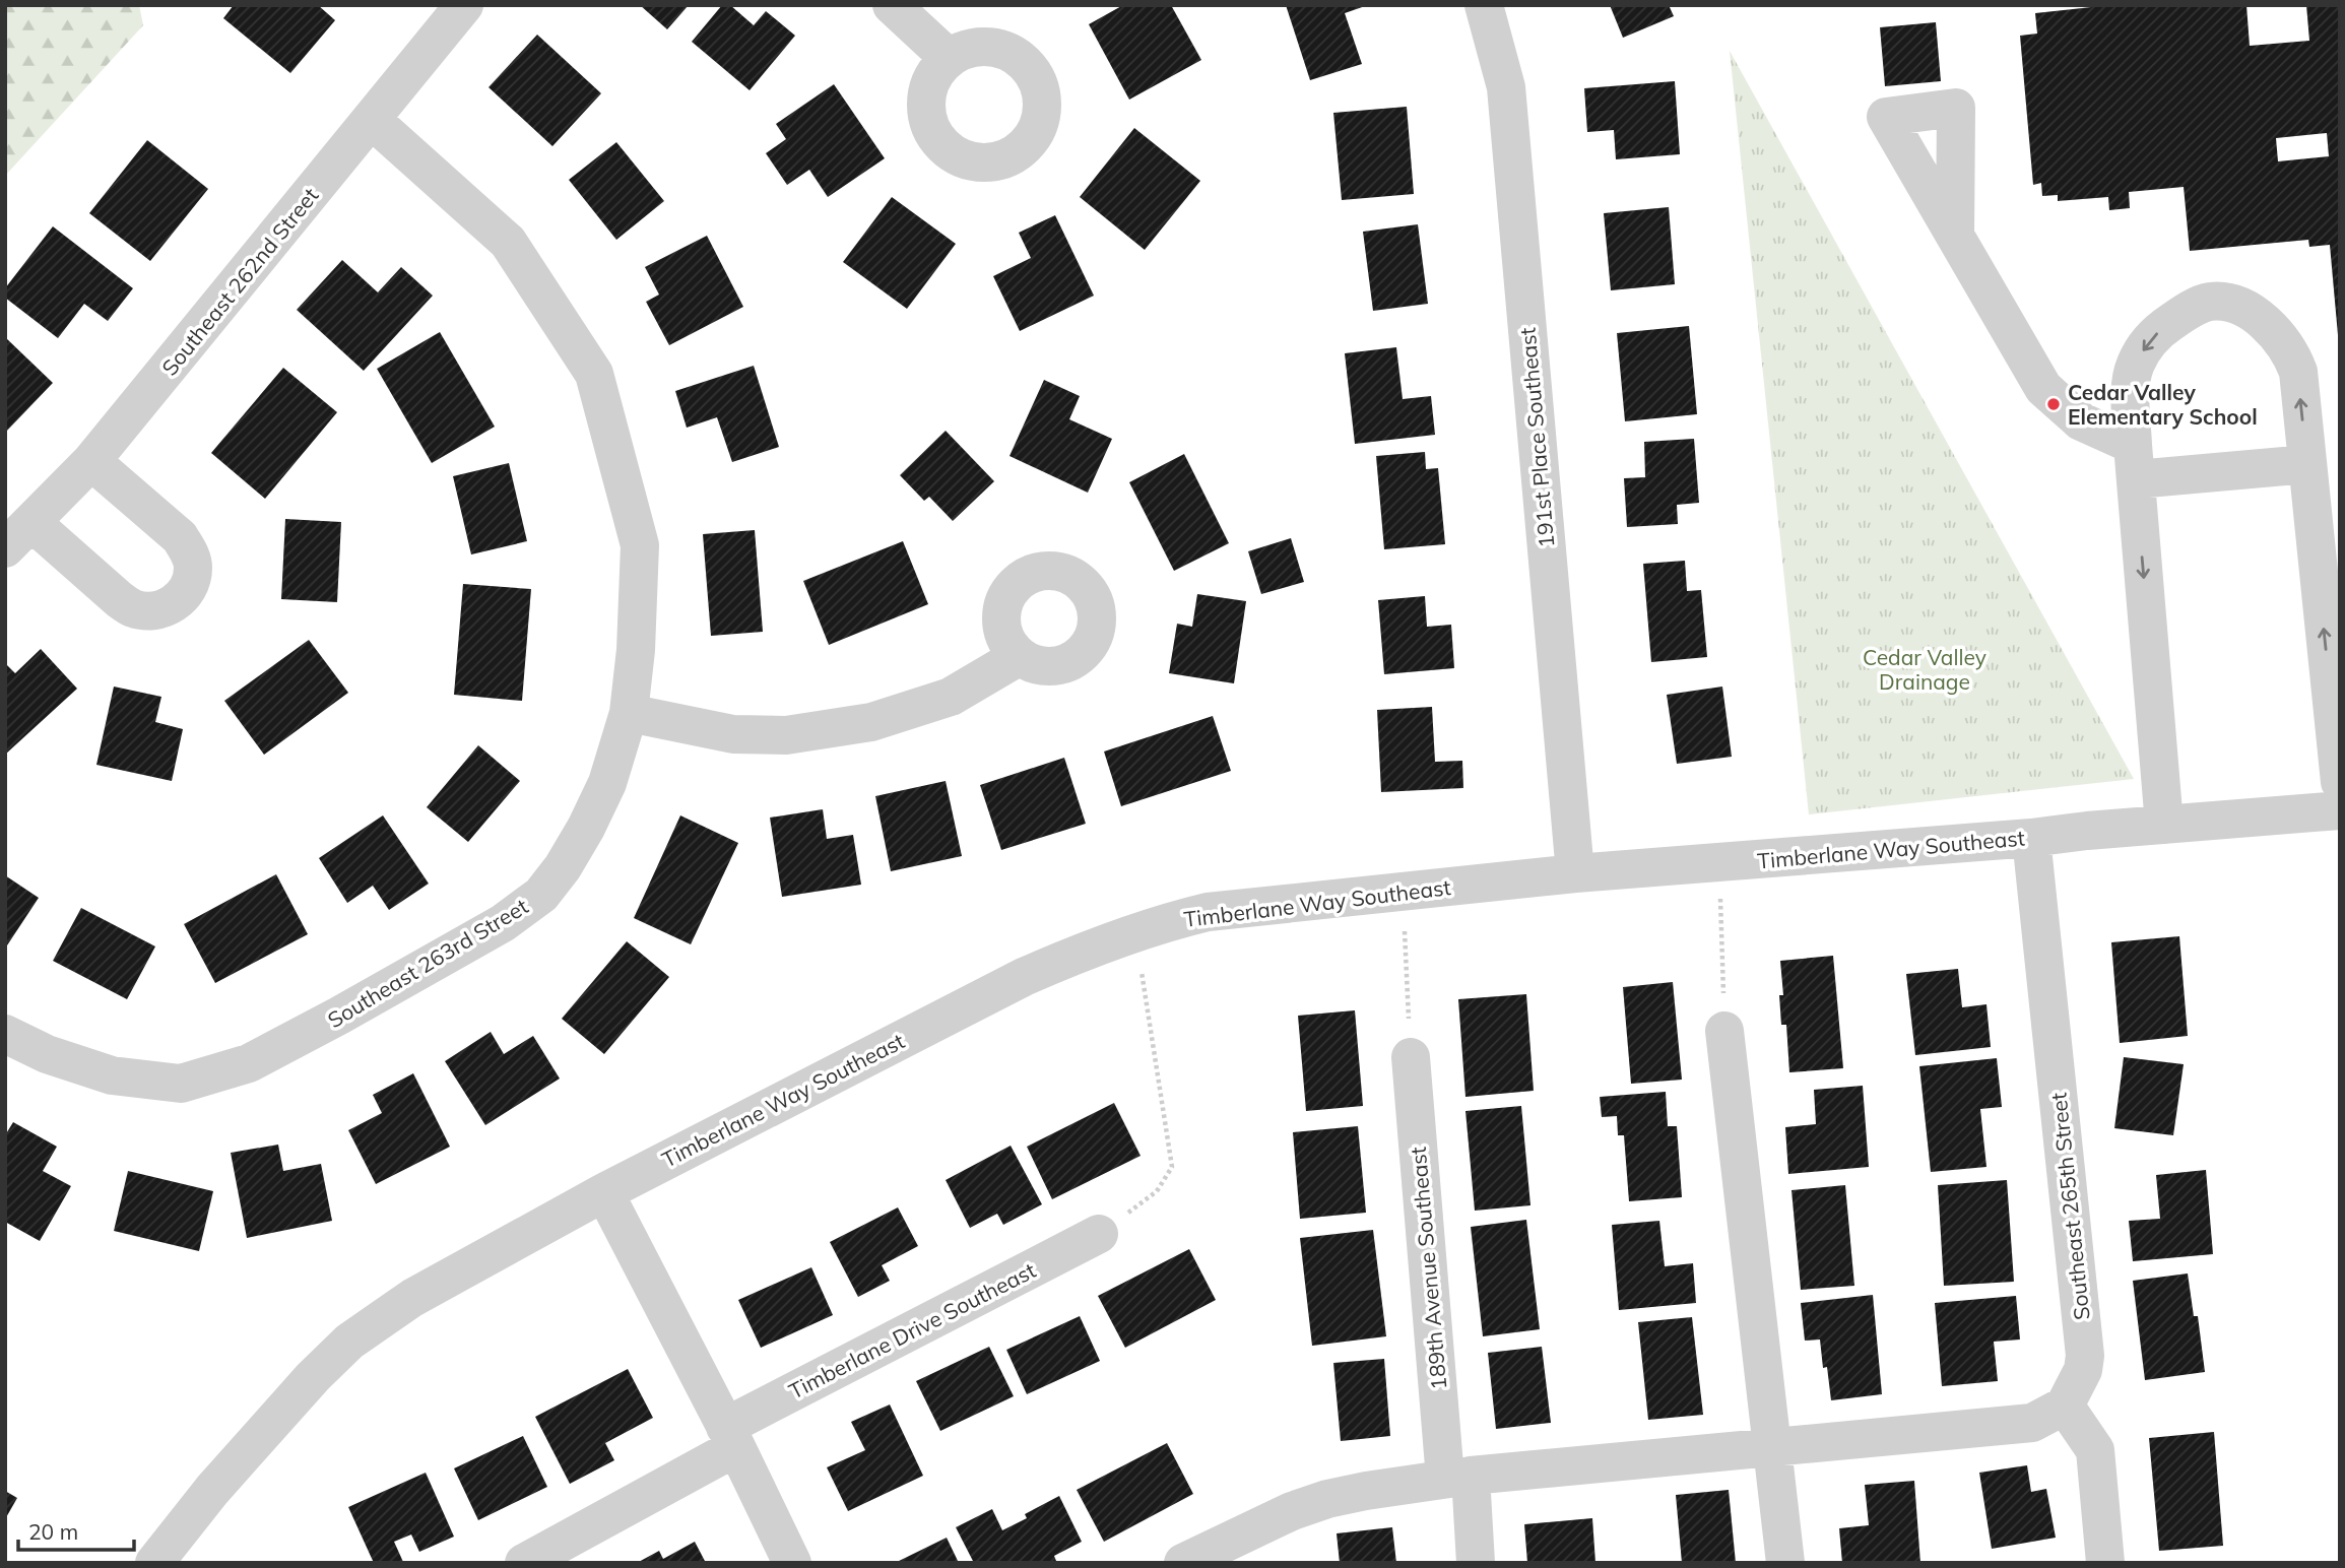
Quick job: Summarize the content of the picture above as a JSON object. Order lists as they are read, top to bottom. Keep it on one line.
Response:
{"streets":{"street":["Southeast 262nd Street","191st Place Southeast","Timberlane Way Southeast","Southeast 263rd Street","Southeast 265th Street","189th Avenue Southeast","Timberlane Drive Southeast"]},"crossings":[["Southeast 262nd Street","Southeast 263rd Street"],["191st Place Southeast","Timberlane Way Southeast"],["Timberlane Way Southeast","Southeast 265th Street"]],"parks":["Cedar Valley Drainage"],"places":["Cedar Valley Elementary School"],"scale_bar":"20 m"}
